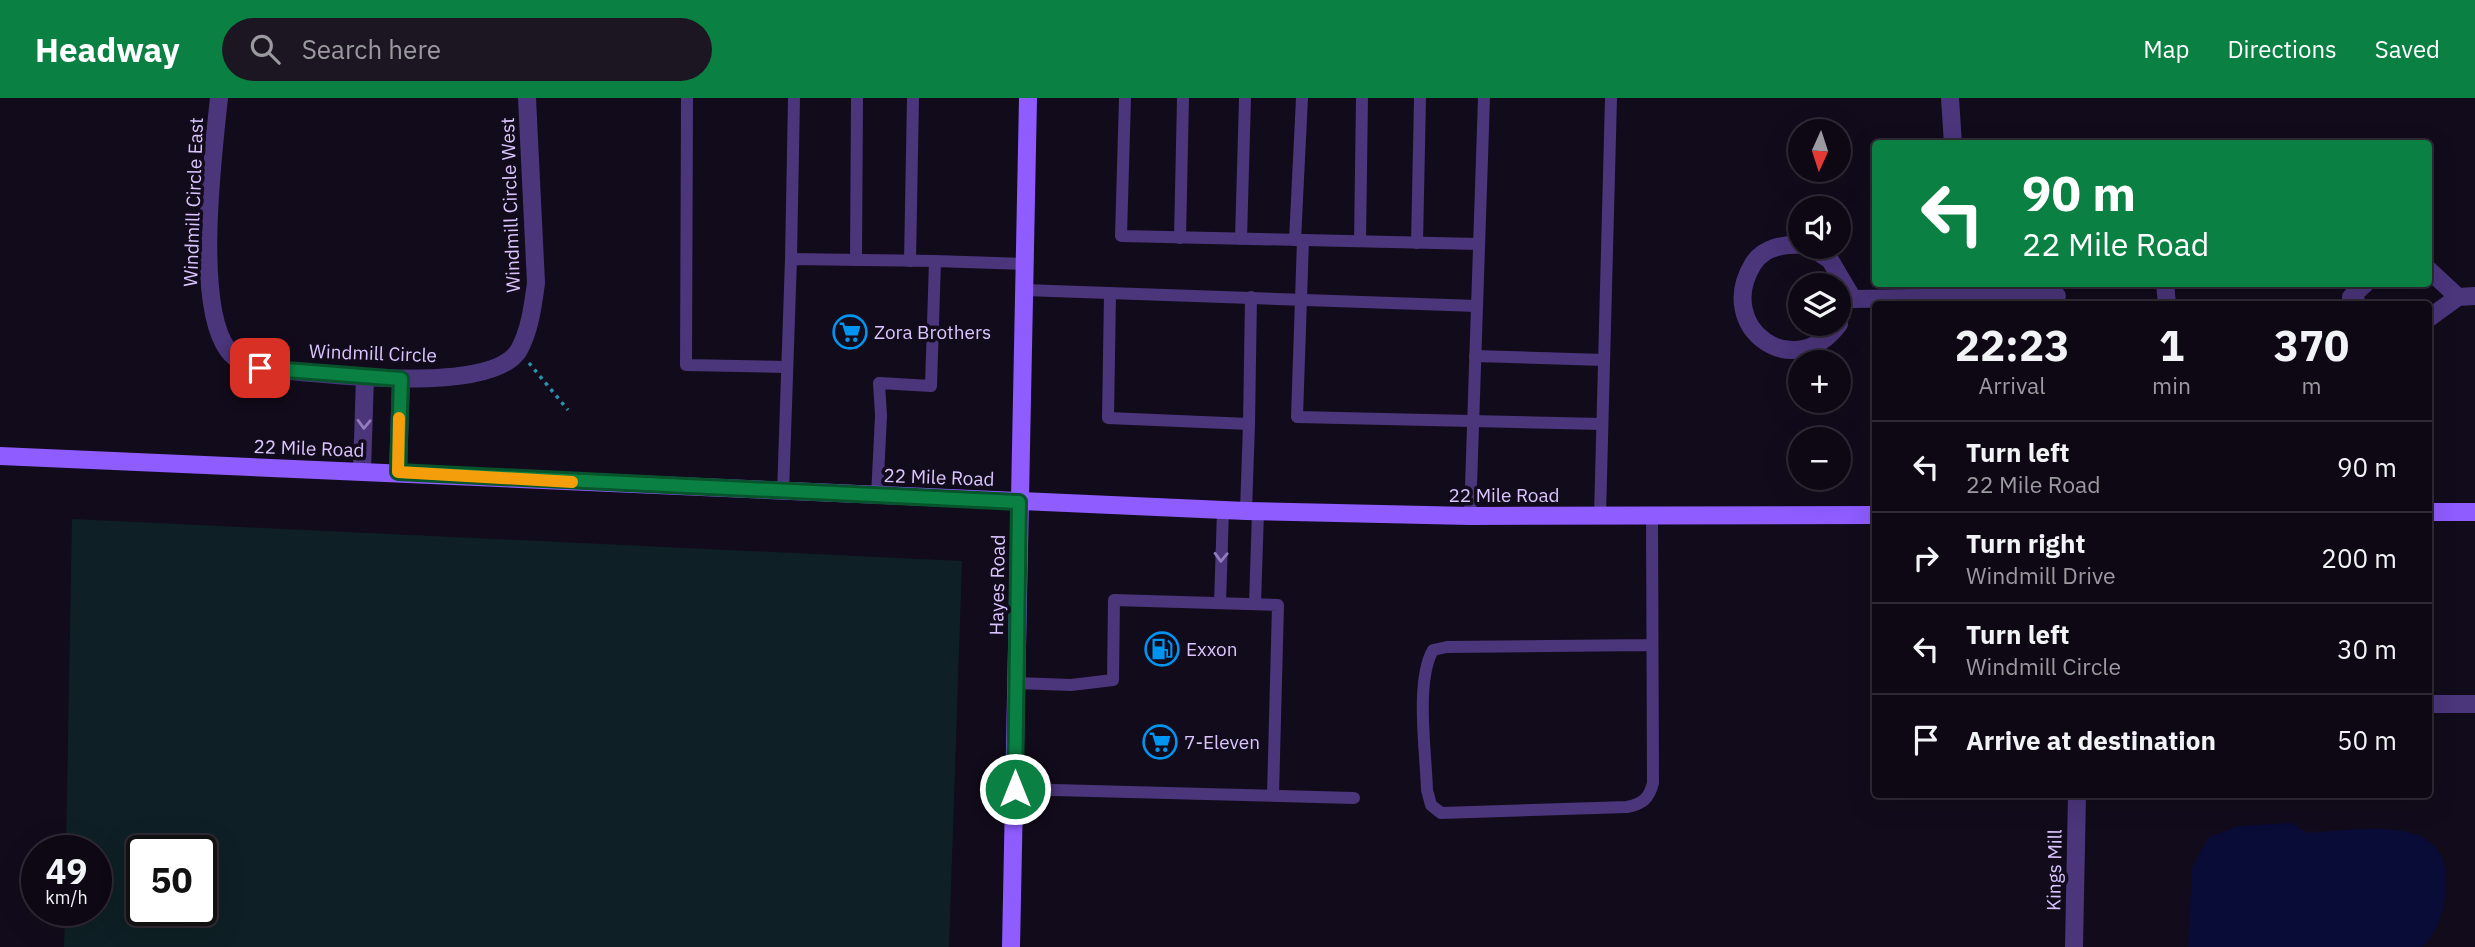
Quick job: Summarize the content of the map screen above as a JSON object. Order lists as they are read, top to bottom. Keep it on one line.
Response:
{"streets":{"street":["Windmill Circle East","Windmill Circle West","Windmill Circle","22 Mile Road","Hayes Road","Kings Mill"]},"crossings":[["Windmill Circle East","Windmill Circle"],["Windmill Circle West","Windmill Circle"],["22 Mile Road","Hayes Road"]],"places":{"supermarket":["Zora Brothers","7-Eleven"],"fuel station":["Exxon"]},"north":"bottom","page":{"header":"Headway","search":"Search here","nav":["Map","Directions","Saved"],"map_buttons":["+","−"],"turn":["90 m","22 Mile Road"],"eta":["22:23","Arrival","1","min","370","m"],"list":[{"name":"Turn left","note":"22 Mile Road","value":"90 m"},{"name":"Turn right","note":"Windmill Drive","value":"200 m"},{"name":"Turn left","note":"Windmill Circle","value":"30 m"},{"name":"Arrive at destination","value":"50 m"}],"speed":"49 km/h","limit":"50"}}
